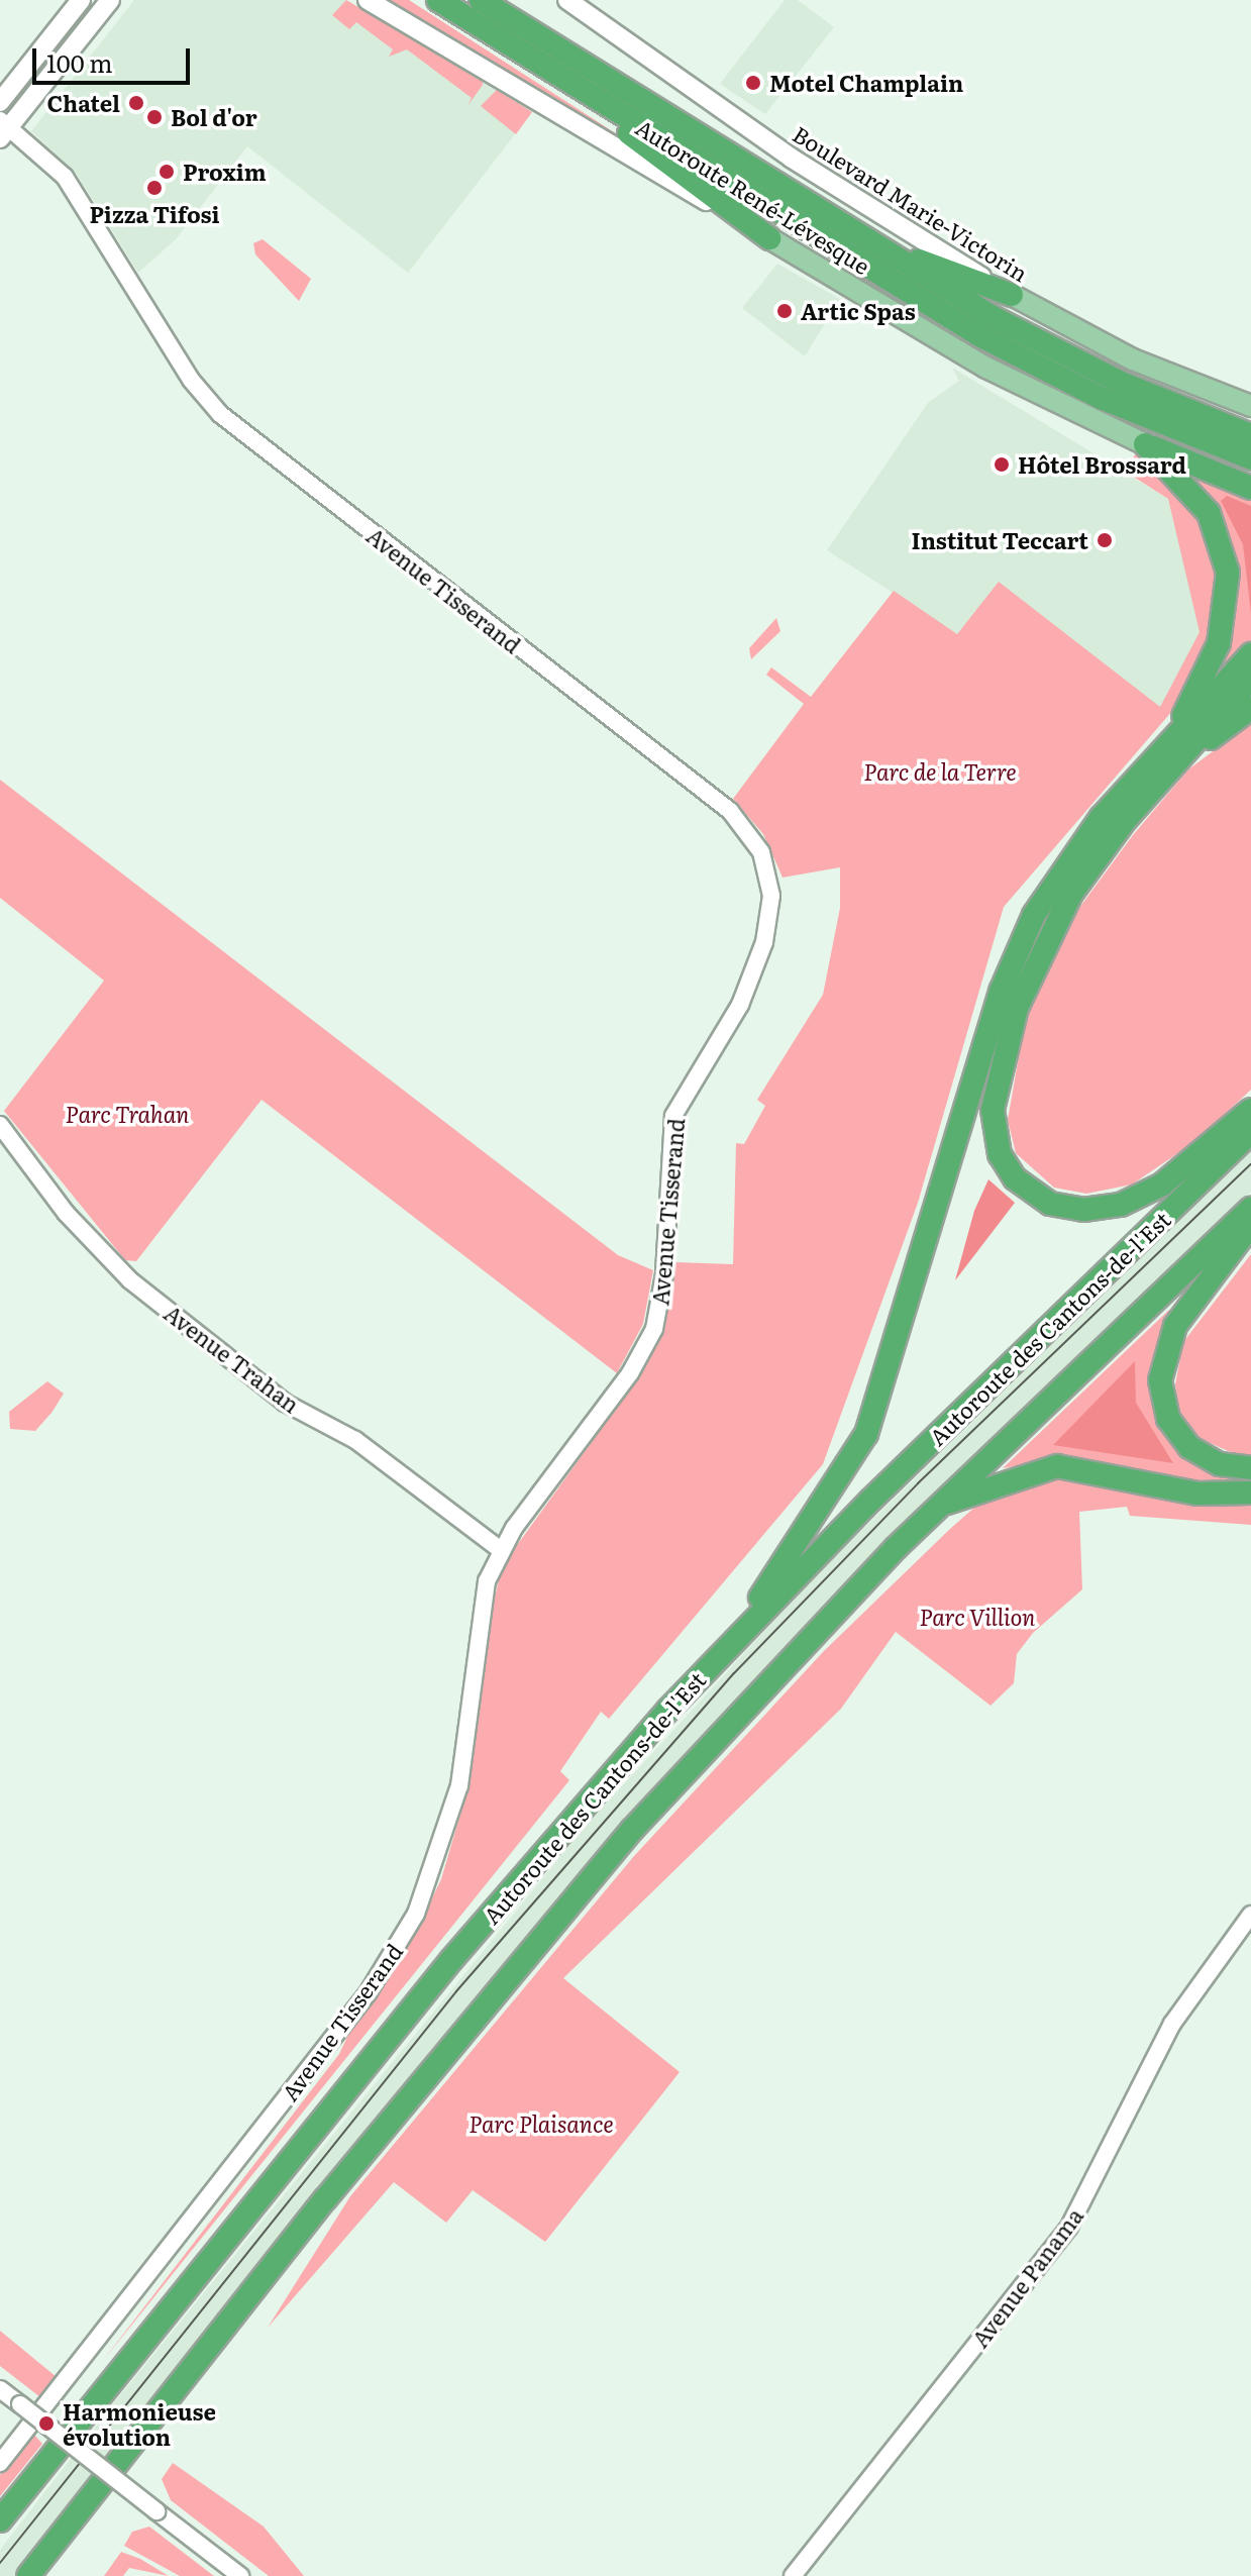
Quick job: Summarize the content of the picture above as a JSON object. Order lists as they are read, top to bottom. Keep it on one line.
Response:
{"streets":{"highway":["Autoroute René-Lévesque","Autoroute des Cantons-de-l'Est"],"main road":["Boulevard Marie-Victorin"],"street":["Avenue Tisserand","Avenue Trahan","Avenue Panama"]},"crossings":[["Avenue Tisserand","Avenue Trahan"]],"parks":["Parc de la Terre","Parc Trahan","Parc Villion","Parc Plaisance"],"places":["Motel Champlain","Chatel","Bol d'or","Proxim","Pizza Tifosi","Artic Spas","Hôtel Brossard","Institut Teccart","Harmonieuse évolution"],"scale_bar":"100 m"}
